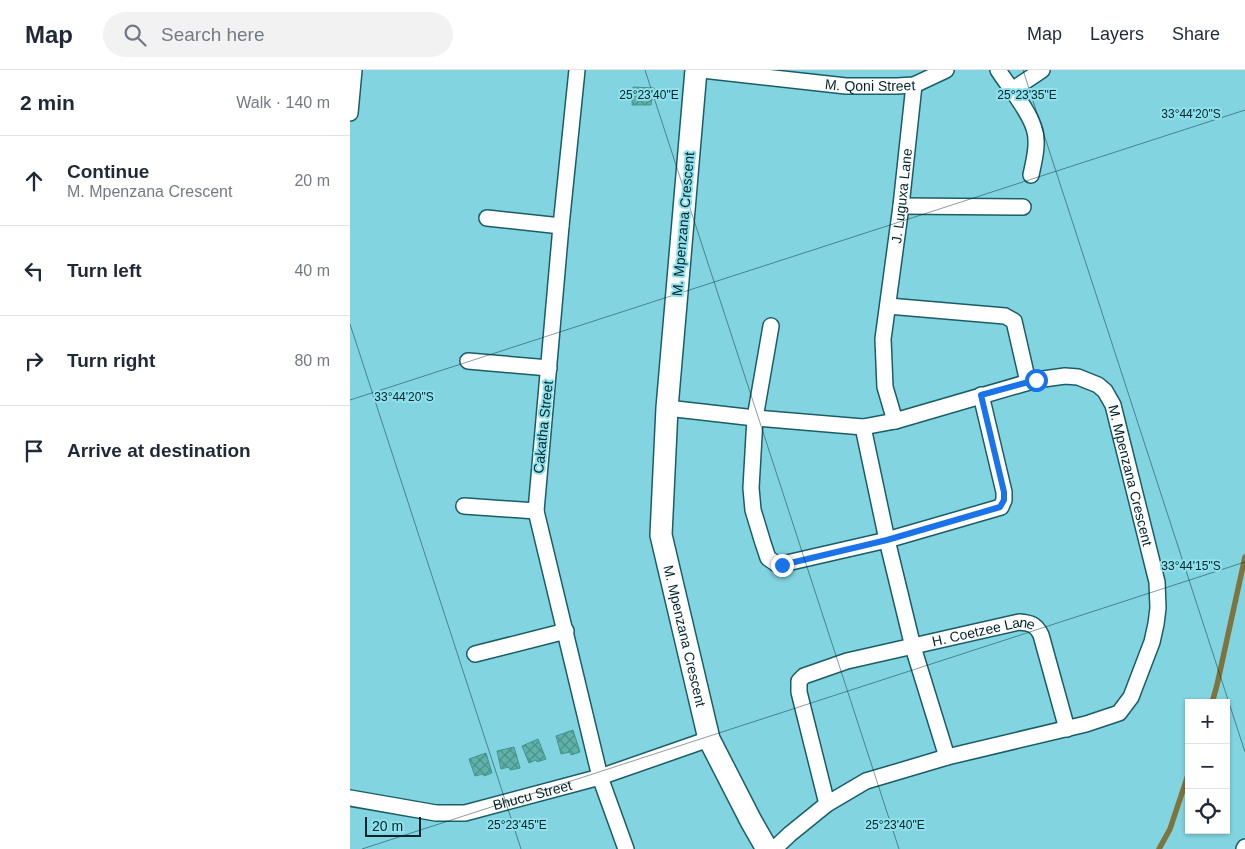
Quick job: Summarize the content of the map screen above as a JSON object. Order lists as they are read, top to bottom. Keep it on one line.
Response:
{"streets":{"main road":["M. Mpenzana Crescent"],"street":["M. Qoni Street","J. Luguxa Lane","Cakatha Street","H. Coetzee Lane","Bhucu Street"]},"crossings":[["M. Qoni Street","J. Luguxa Lane"],["J. Luguxa Lane","M. Mpenzana Crescent"],["M. Mpenzana Crescent","H. Coetzee Lane"],["M. Mpenzana Crescent","Bhucu Street"],["Cakatha Street","Bhucu Street"]],"scale_bar":"20 m","page":{"header":"Map","search":"Search here","nav":["Map","Layers","Share"],"heading":["2 min","Walk · 140 m"],"list":[["Continue","M. Mpenzana Crescent","20 m"],["Turn left","40 m"],["Turn right","80 m"],"Arrive at destination"],"map_buttons":["+","−"],"scale":"20 m"},"coordinates":["25°23'40\"E","25°23'35\"E","33°44'20\"S","33°44'15\"S","25°23'45\"E"]}
